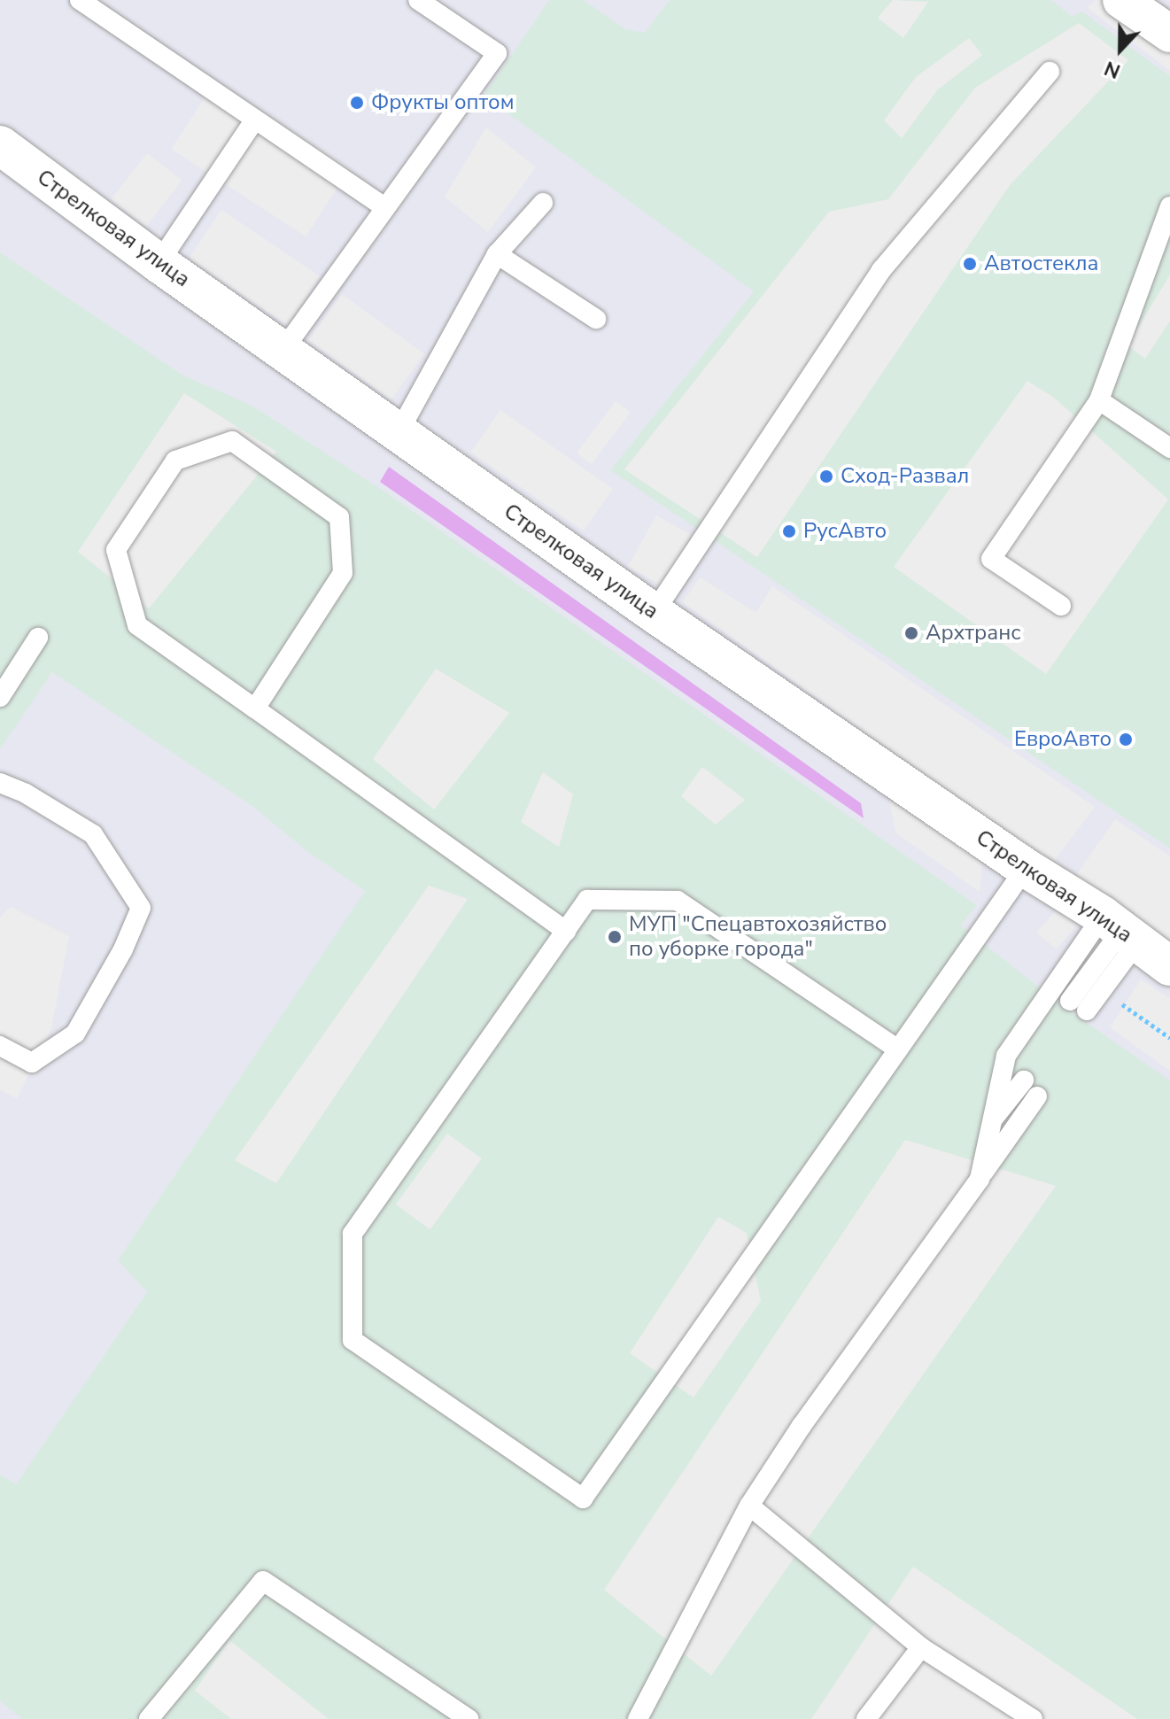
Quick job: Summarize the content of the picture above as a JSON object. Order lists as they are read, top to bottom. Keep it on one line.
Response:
{"streets":{"street":["Стрелковая улица"]},"places":["Фрукты оптом","Автостекла","Сход-Развал","РусАвто","Архтранс","ЕвроАвто","МУП \"Спецавтохозяйство по уборке города\""],"north":"bottom"}
